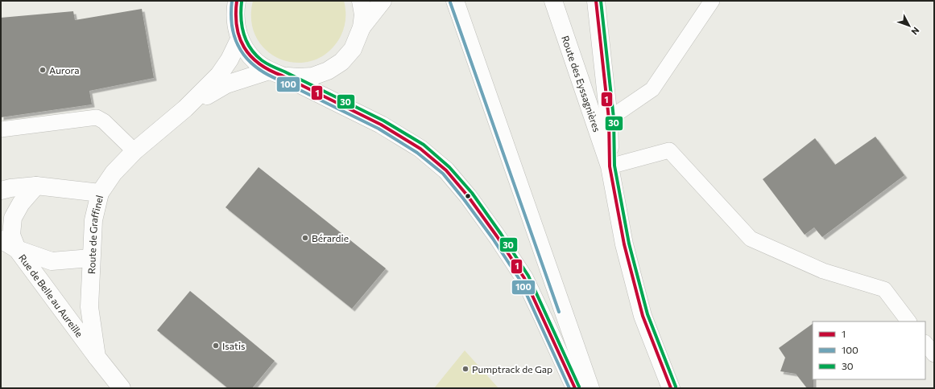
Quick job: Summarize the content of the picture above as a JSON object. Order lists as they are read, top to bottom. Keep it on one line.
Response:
{"streets":{"main road":["Route des Eyssagnières","Route de Graffinel","Rue de Belle au Aureille"]},"crossings":[["Route de Graffinel","Rue de Belle au Aureille"]],"places":["Aurora","Bérardie","Isatis","Pumptrack de Gap"],"lines":["transit line 1","transit line 100","transit line 30"],"legend":["1","100","30"],"north":"bottom right"}
